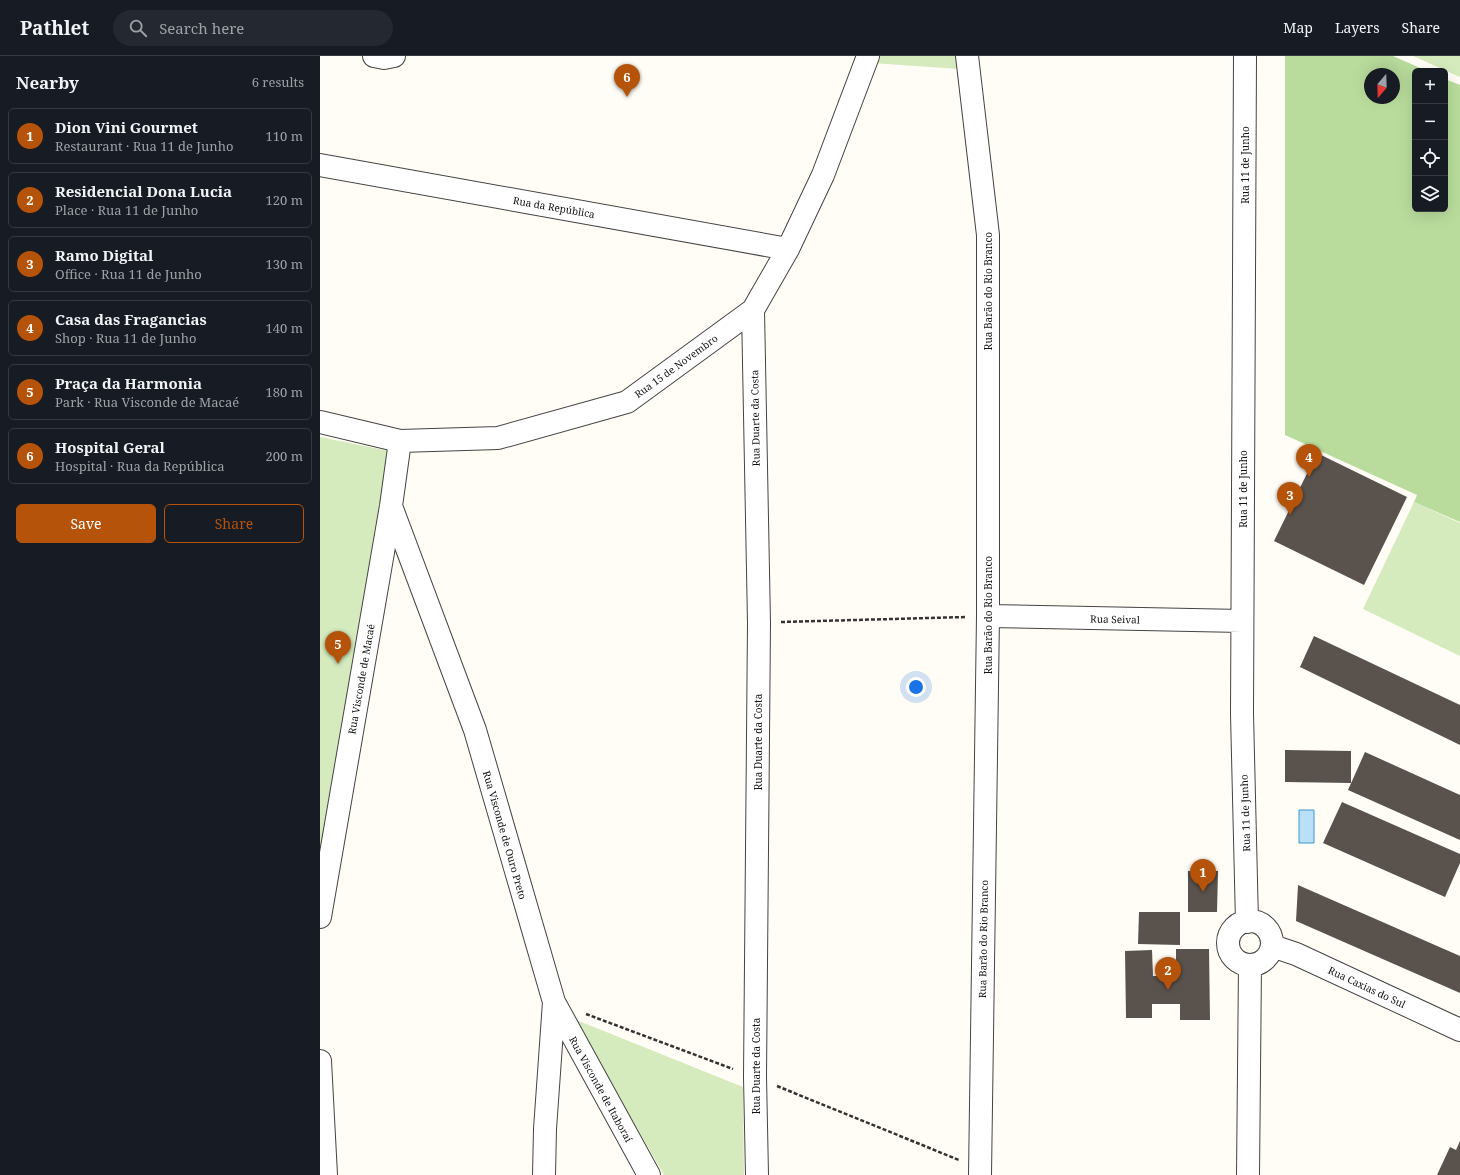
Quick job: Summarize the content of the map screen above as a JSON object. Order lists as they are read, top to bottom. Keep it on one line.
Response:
{"streets":{"street":["Rua 11 de Junho","Rua da República","Rua Barão do Rio Branco","Rua 15 de Novembro","Rua Duarte da Costa","Rua Seival","Rua Visconde de Macaé","Rua Visconde de Ouro Preto","Rua Caxias do Sul","Rua Visconde de Itaboraí"]},"crossings":[["Rua 11 de Junho","Rua Seival"],["Rua 11 de Junho","Rua Caxias do Sul"],["Rua da República","Rua 15 de Novembro"],["Rua Barão do Rio Branco","Rua Seival"],["Rua 15 de Novembro","Rua Duarte da Costa"],["Rua 15 de Novembro","Rua Visconde de Macaé"],["Rua Visconde de Macaé","Rua Visconde de Ouro Preto"],["Rua Visconde de Ouro Preto","Rua Visconde de Itaboraí"]],"north":"bottom","page":{"header":"Pathlet","search":"Search here","nav":["Map","Layers","Share"],"heading":["Nearby","6 results"],"pins":["6","4","3","5","1","2"],"map_buttons":["+","−"],"list":[{"mark":"1","name":"Dion Vini Gourmet","note":"Restaurant · Rua 11 de Junho","value":"110 m"},{"mark":"2","name":"Residencial Dona Lucia","note":"Place · Rua 11 de Junho","value":"120 m"},{"mark":"3","name":"Ramo Digital","note":"Office · Rua 11 de Junho","value":"130 m"},{"mark":"4","name":"Casa das Fragancias","note":"Shop · Rua 11 de Junho","value":"140 m"},{"mark":"5","name":"Praça da Harmonia","note":"Park · Rua Visconde de Macaé","value":"180 m"},{"mark":"6","name":"Hospital Geral","note":"Hospital · Rua da República","value":"200 m"}],"buttons":["Save","Share"]}}
